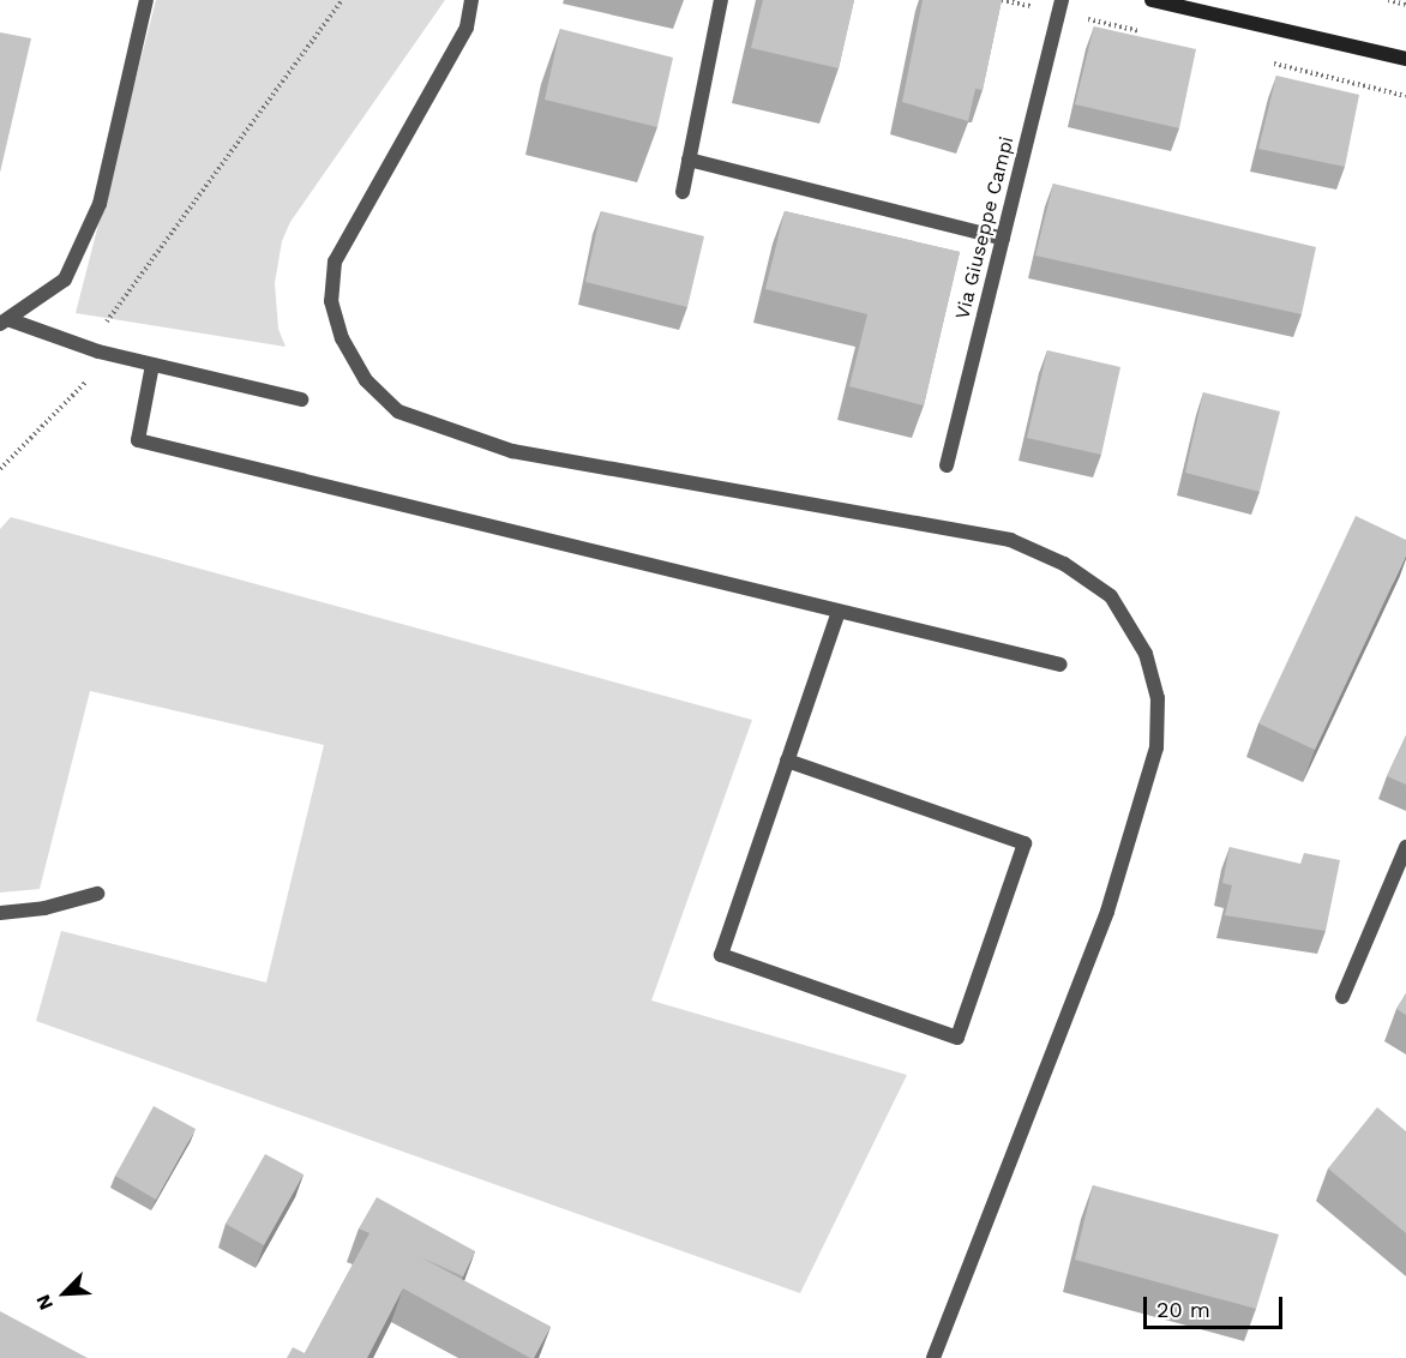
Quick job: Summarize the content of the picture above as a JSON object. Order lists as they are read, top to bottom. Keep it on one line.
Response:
{"streets":{"street":["Via Giuseppe Campi"]},"scale_bar":"20 m","north":"bottom left"}
